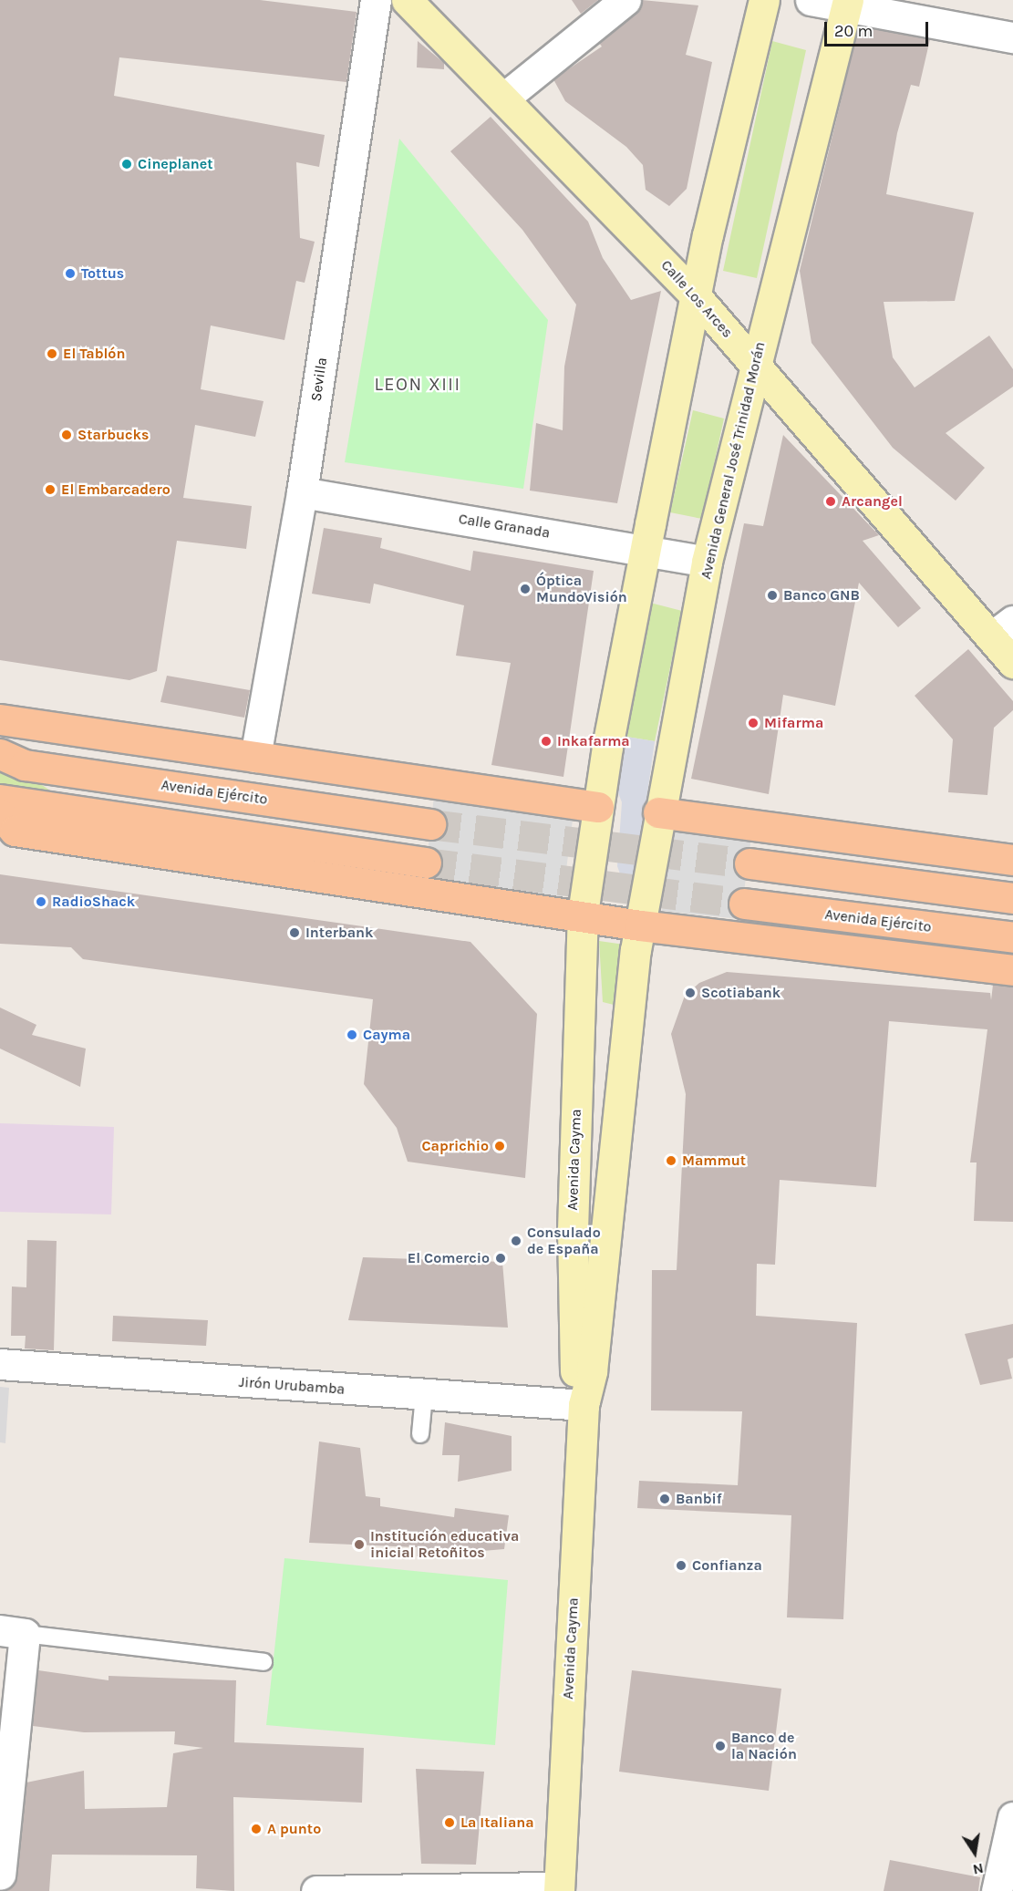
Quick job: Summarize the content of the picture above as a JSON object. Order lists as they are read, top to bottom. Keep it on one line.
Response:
{"streets":{"main road":["Calle Los Arces","Avenida General José Trinidad Morán","Avenida Ejército","Avenida Cayma"],"street":["Sevilla","Calle Granada","Jirón Urubamba"]},"crossings":[["Calle Los Arces","Avenida General José Trinidad Morán"],["Sevilla","Calle Granada"],["Avenida General José Trinidad Morán","Calle Granada"],["Avenida General José Trinidad Morán","Avenida Cayma"],["Avenida Cayma","Jirón Urubamba"]],"districts":["LEON XIII"],"places":["Cineplanet","Tottus","El Tablón","Starbucks","El Embarcadero","Arcangel","Óptica MundoVisión","Banco GNB","Mifarma","Inkafarma","RadioShack","Interbank","Scotiabank","Cayma","Caprichio","Mammut","Consulado de España","El Comercio","Banbif","Institución educativa inicial Retoñitos","Confianza","Banco de la Nación","La Italiana","A punto"],"scale_bar":"20 m","north":"bottom"}
